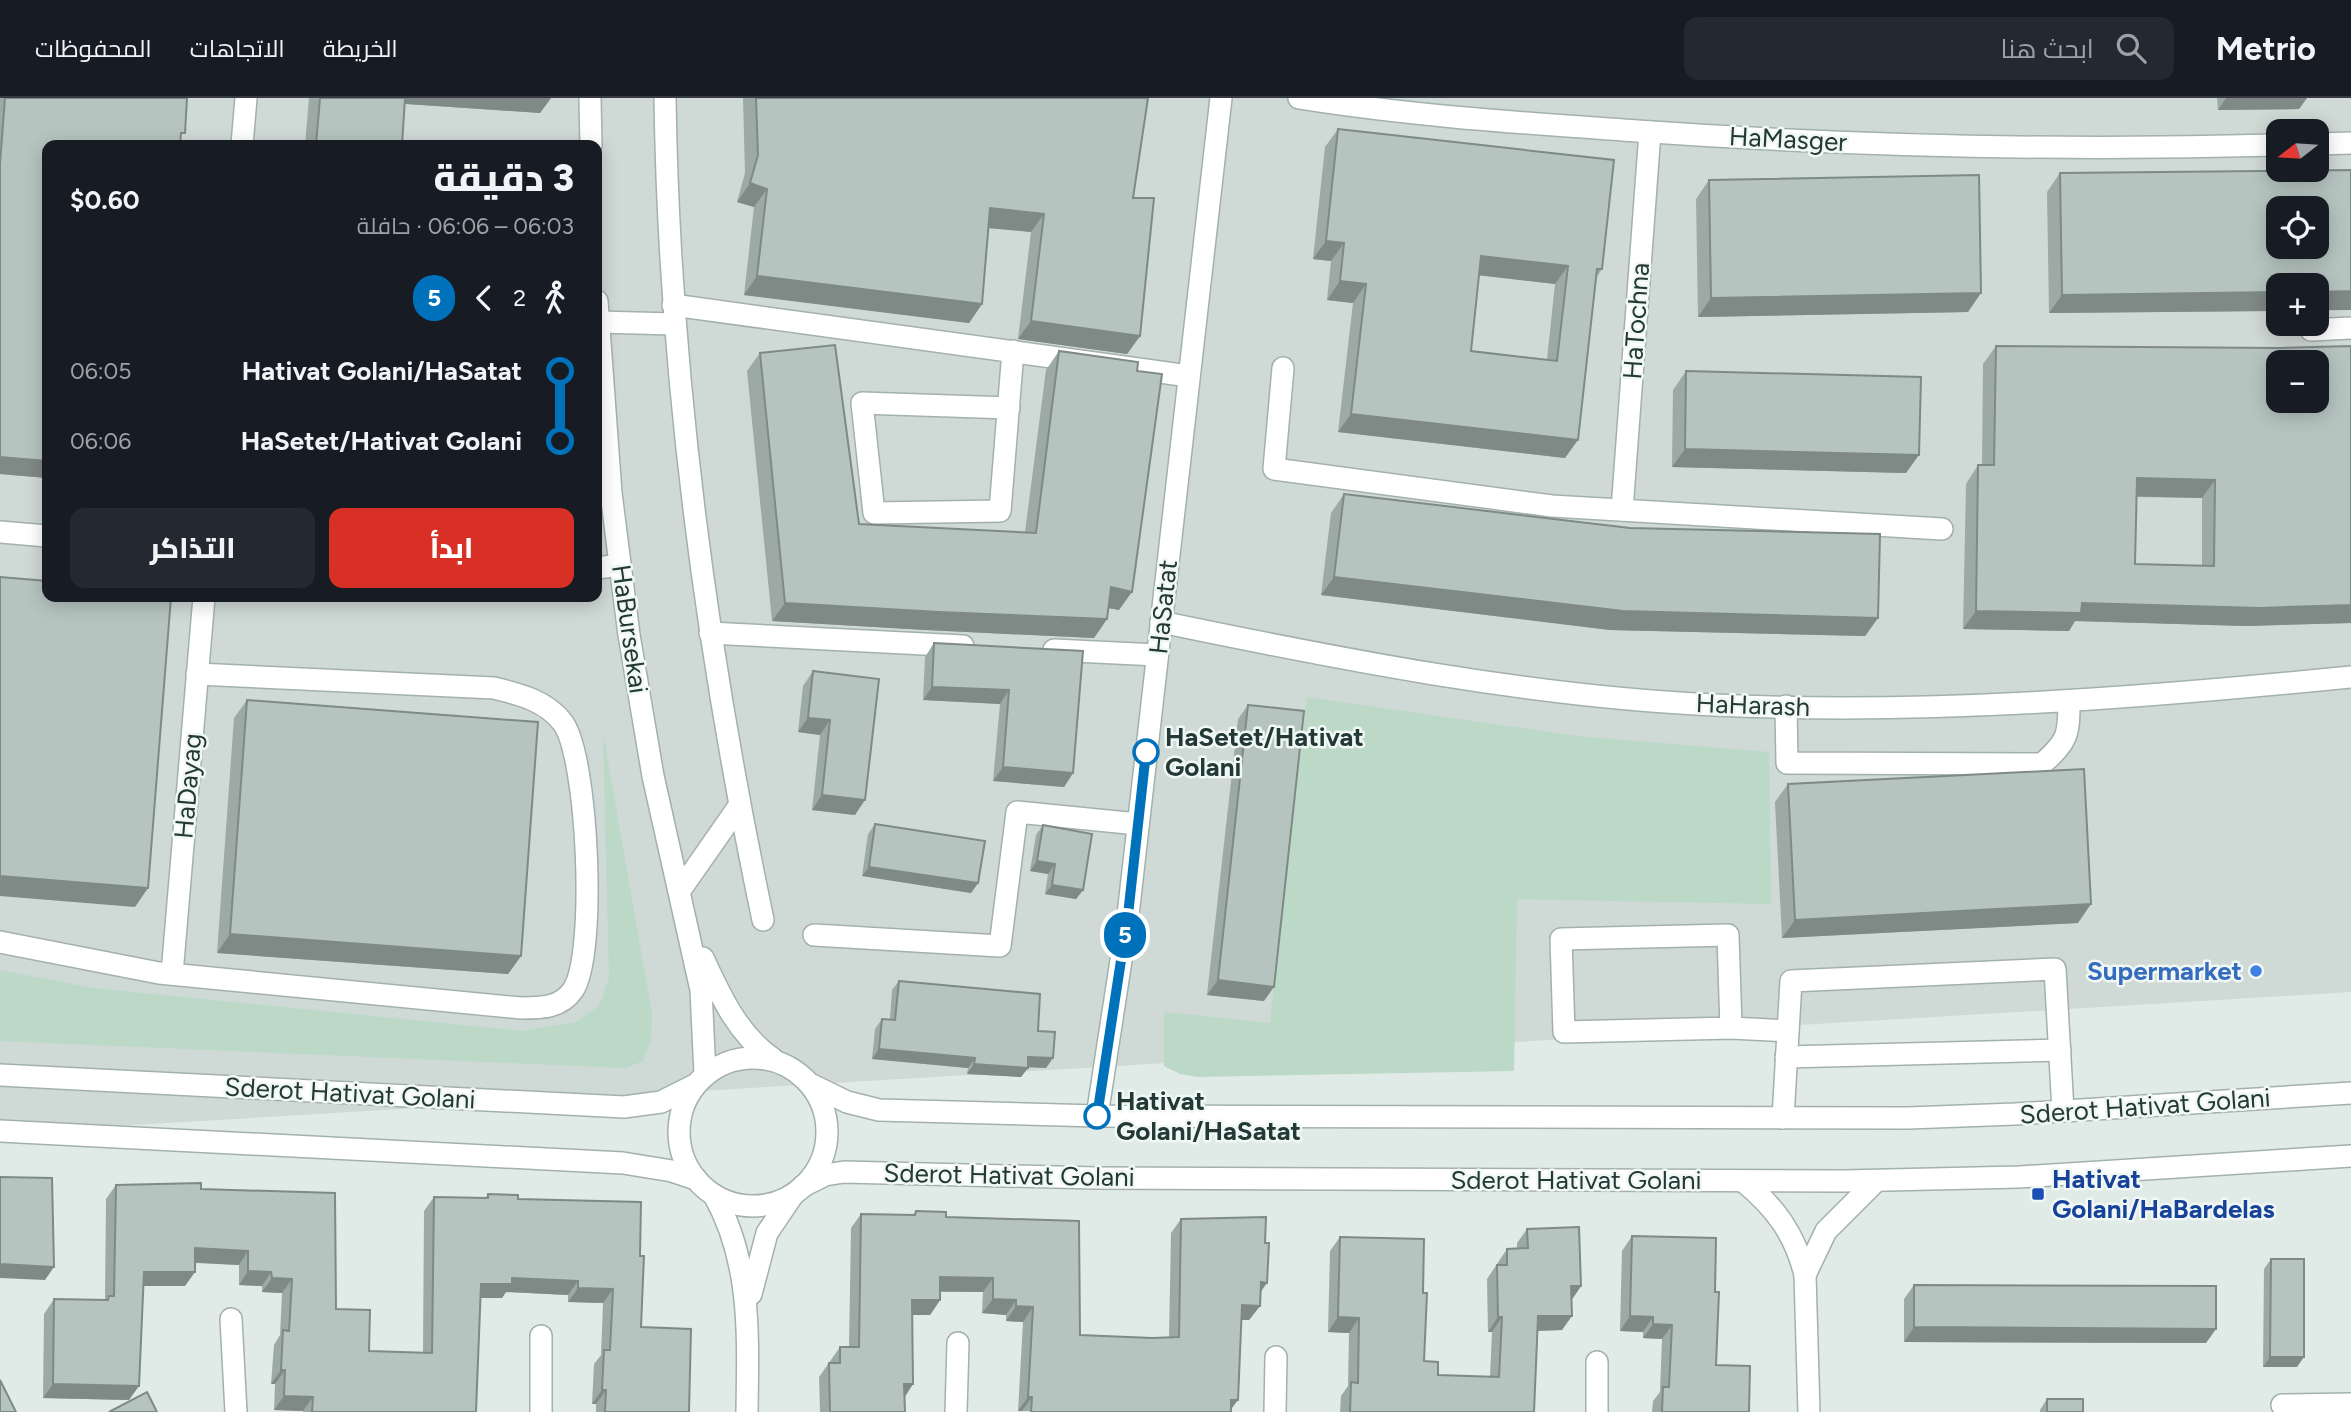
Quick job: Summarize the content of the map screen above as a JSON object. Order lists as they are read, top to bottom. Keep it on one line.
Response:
{"streets":{"street":["HaMasger","HaTochna","HaSatat","HaBursekai","HaHarash","HaDayag","Sderot Hativat Golani"]},"crossings":[["HaMasger","HaTochna"],["HaSatat","HaHarash"],["HaSatat","Sderot Hativat Golani"],["HaBursekai","Sderot Hativat Golani"]],"places":{"other":["HaSetet/Hativat Golani","Supermarket","Hativat Golani/HaSatat"],"transit":["Hativat Golani/HaBardelas"]},"lines":["bus line 5"],"north":"left","page":{"header":"Metrio","search":"ابحث هنا","nav":["الخريطة","الاتجاهات","المحفوظات"],"on_map":"5","map_buttons":["+","−"],"heading":["3 دقيقة","06:03 – 06:06 · حافلة","$0.60"],"legs":["2","5"],"list":[{"name":"Hativat Golani/HaSatat","value":"06:05"},{"name":"HaSetet/Hativat Golani","value":"06:06"}],"buttons":["ابدأ","التذاكر"]}}
